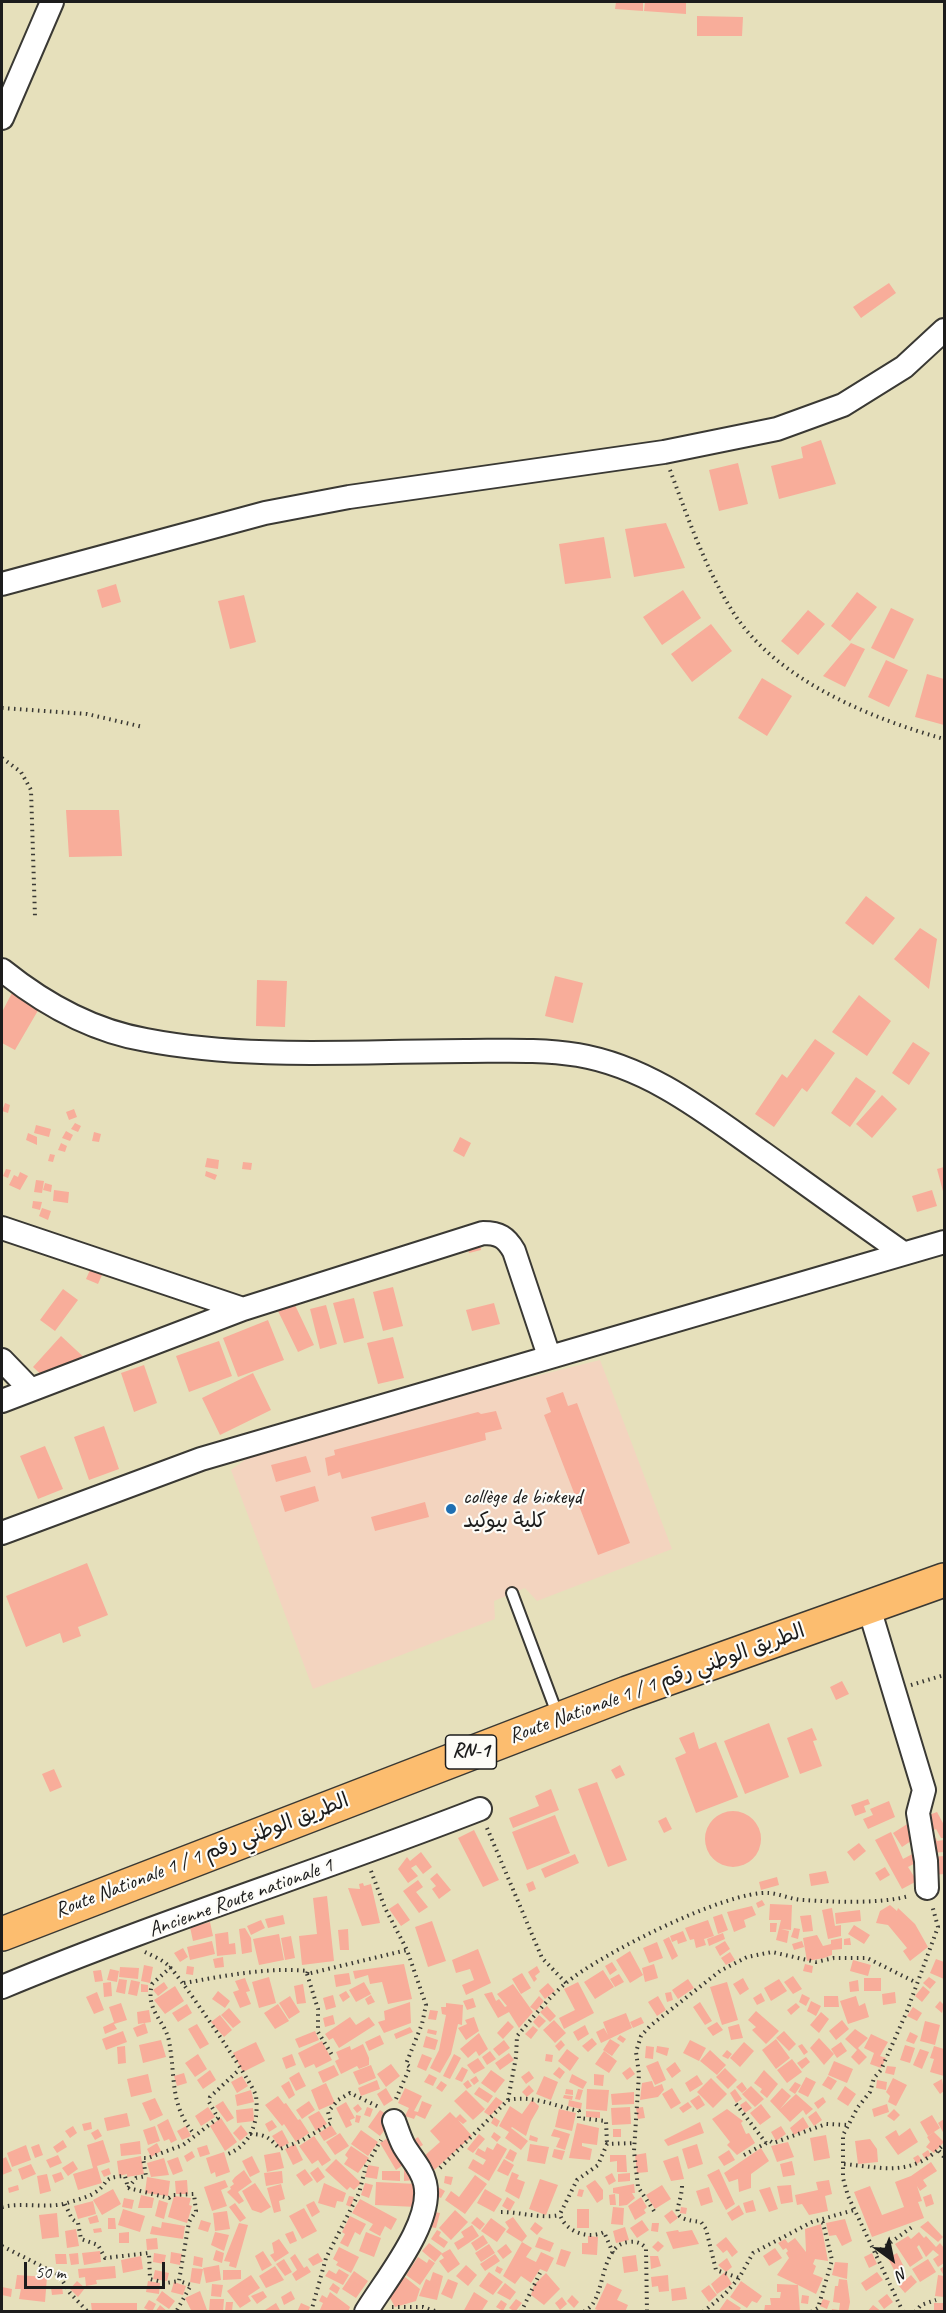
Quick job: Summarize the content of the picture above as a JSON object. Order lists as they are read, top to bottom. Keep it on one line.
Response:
{"streets":{"main road":["Route Nationale 1 / الطريق الوطني رقم 1","RN-1"],"street":["Ancienne Route nationale 1"]},"places":["collège de biokeyd كلية بيوكيد"],"scale_bar":"50 m","north":"bottom right"}
